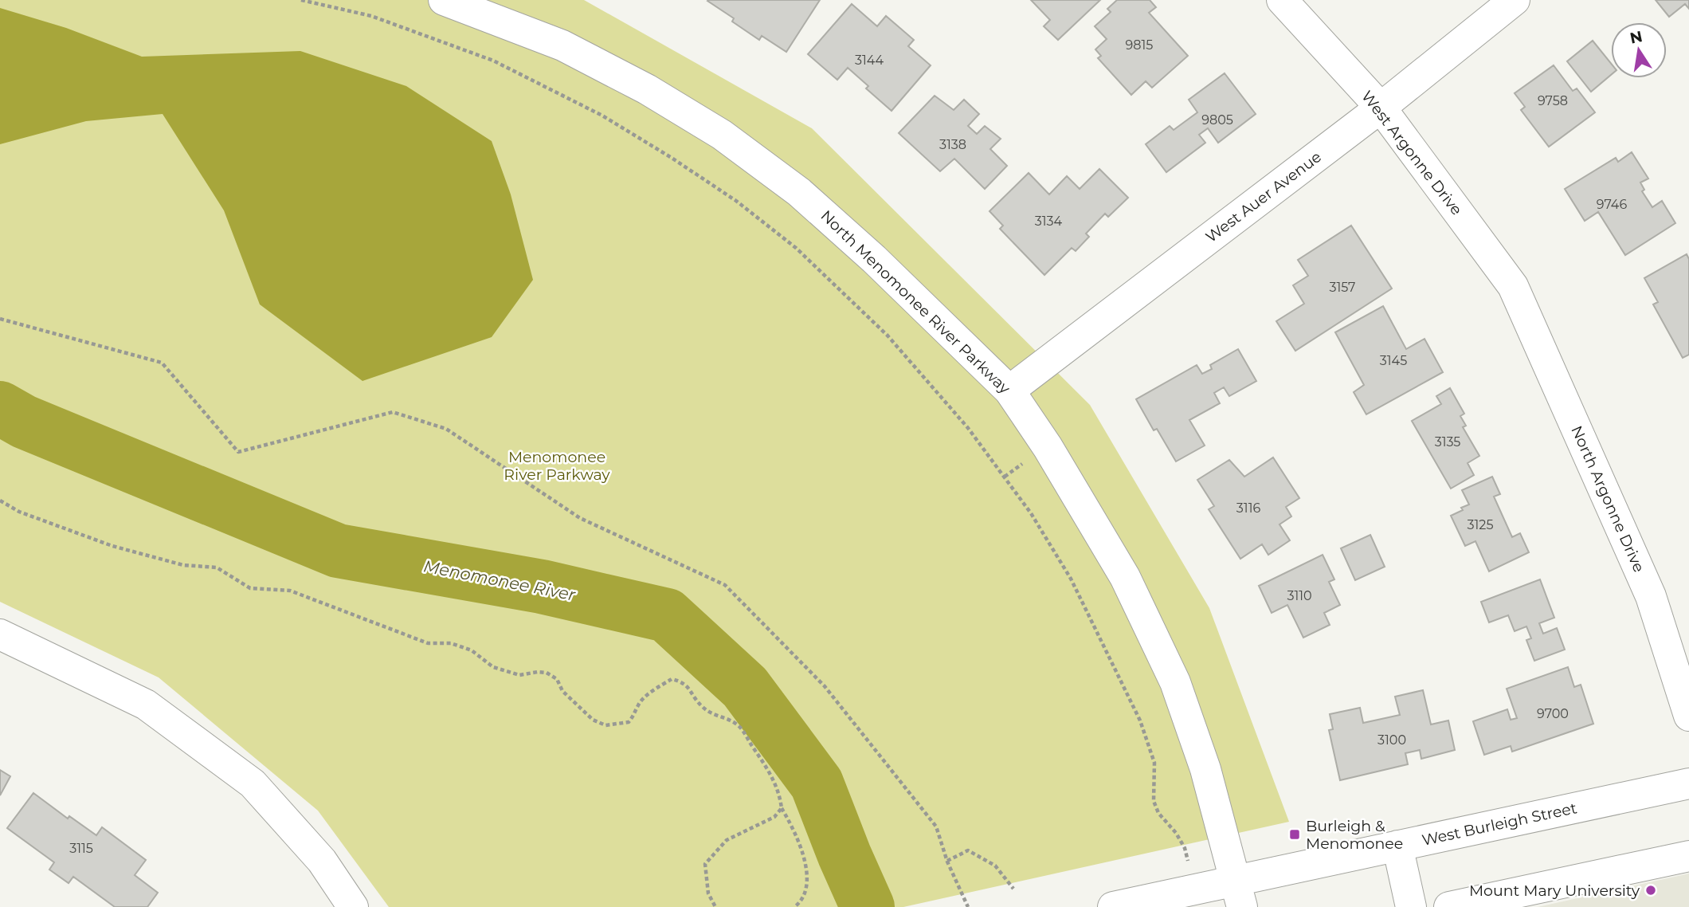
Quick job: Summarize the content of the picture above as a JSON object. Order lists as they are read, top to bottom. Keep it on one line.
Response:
{"streets":{"street":["West Argonne Drive","West Auer Avenue","North Menomonee River Parkway","North Argonne Drive","West Burleigh Street"]},"crossings":[["West Argonne Drive","West Auer Avenue"],["West Argonne Drive","North Argonne Drive"],["West Auer Avenue","North Menomonee River Parkway"],["North Menomonee River Parkway","West Burleigh Street"]],"water":["Menomonee River"],"parks":["Menomonee River Parkway"],"places":{"transit":["Burleigh & Menomonee"],"other":["Mount Mary University"]},"house_numbers":["9815","3144","9758","9805","3138","9746","3134","3157","3145","3135","3116","3125","3110","9700","3100","3115"],"north":"top"}
